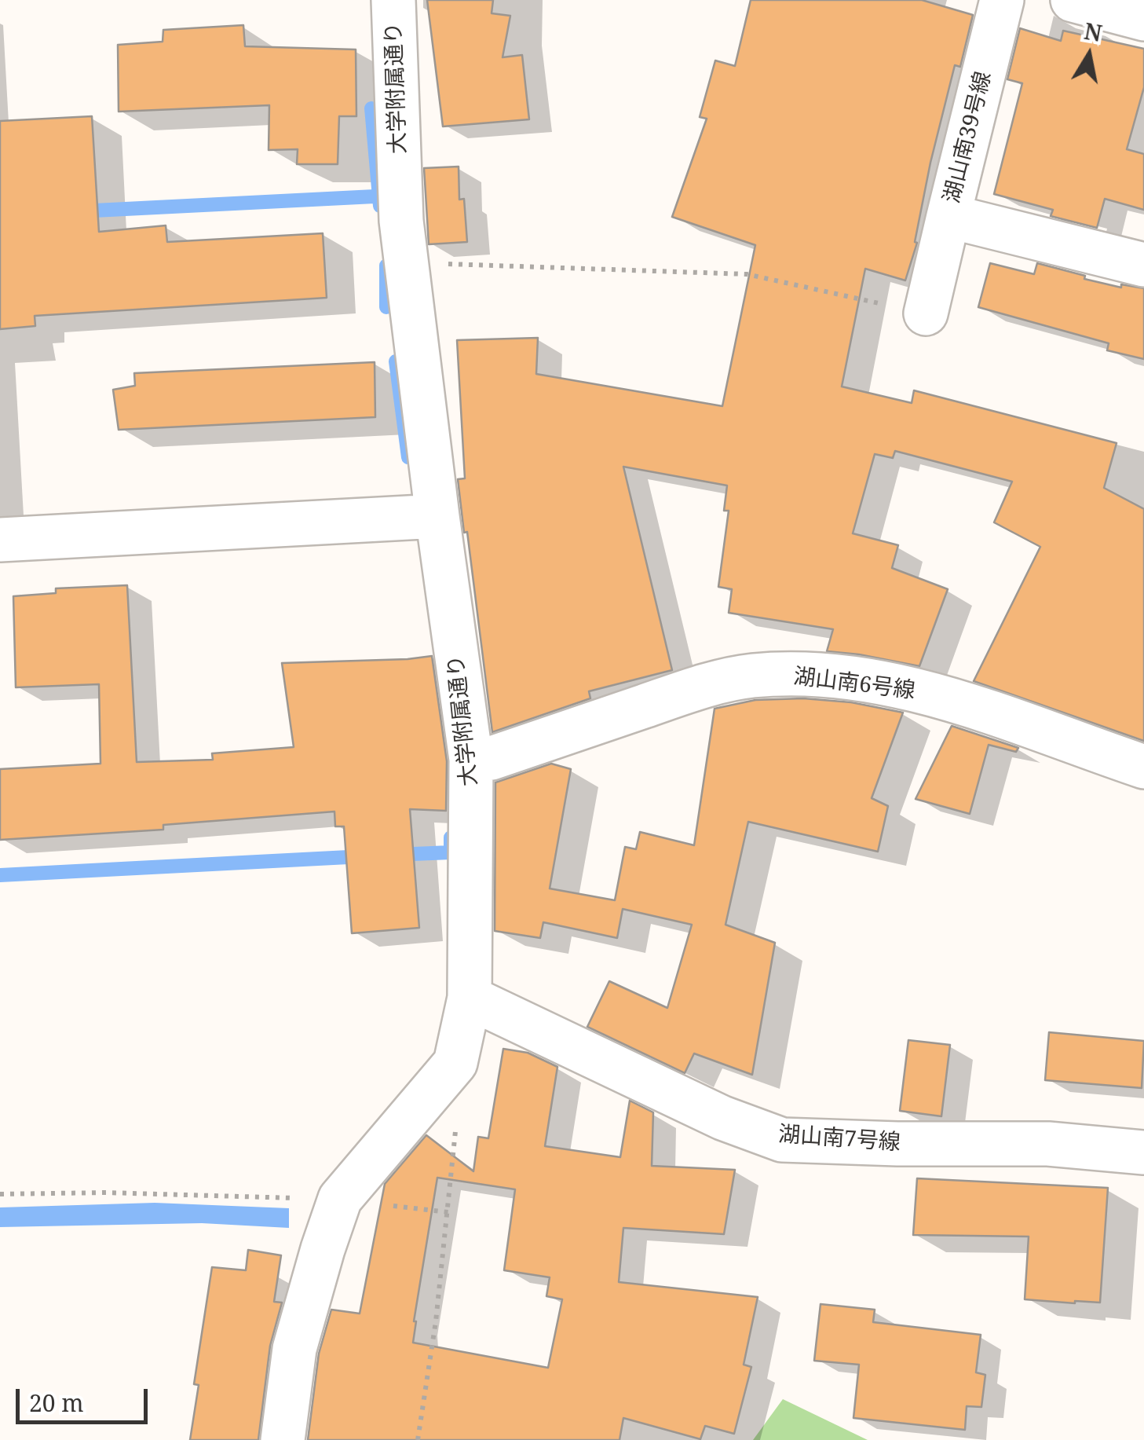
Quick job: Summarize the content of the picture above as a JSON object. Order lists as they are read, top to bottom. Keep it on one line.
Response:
{"streets":{"street":["大学附属通り","湖山南39号線","湖山南6号線","湖山南7号線"]},"crossings":[["大学附属通り","湖山南6号線"],["大学附属通り","湖山南7号線"]],"scale_bar":"20 m","north":"top"}
